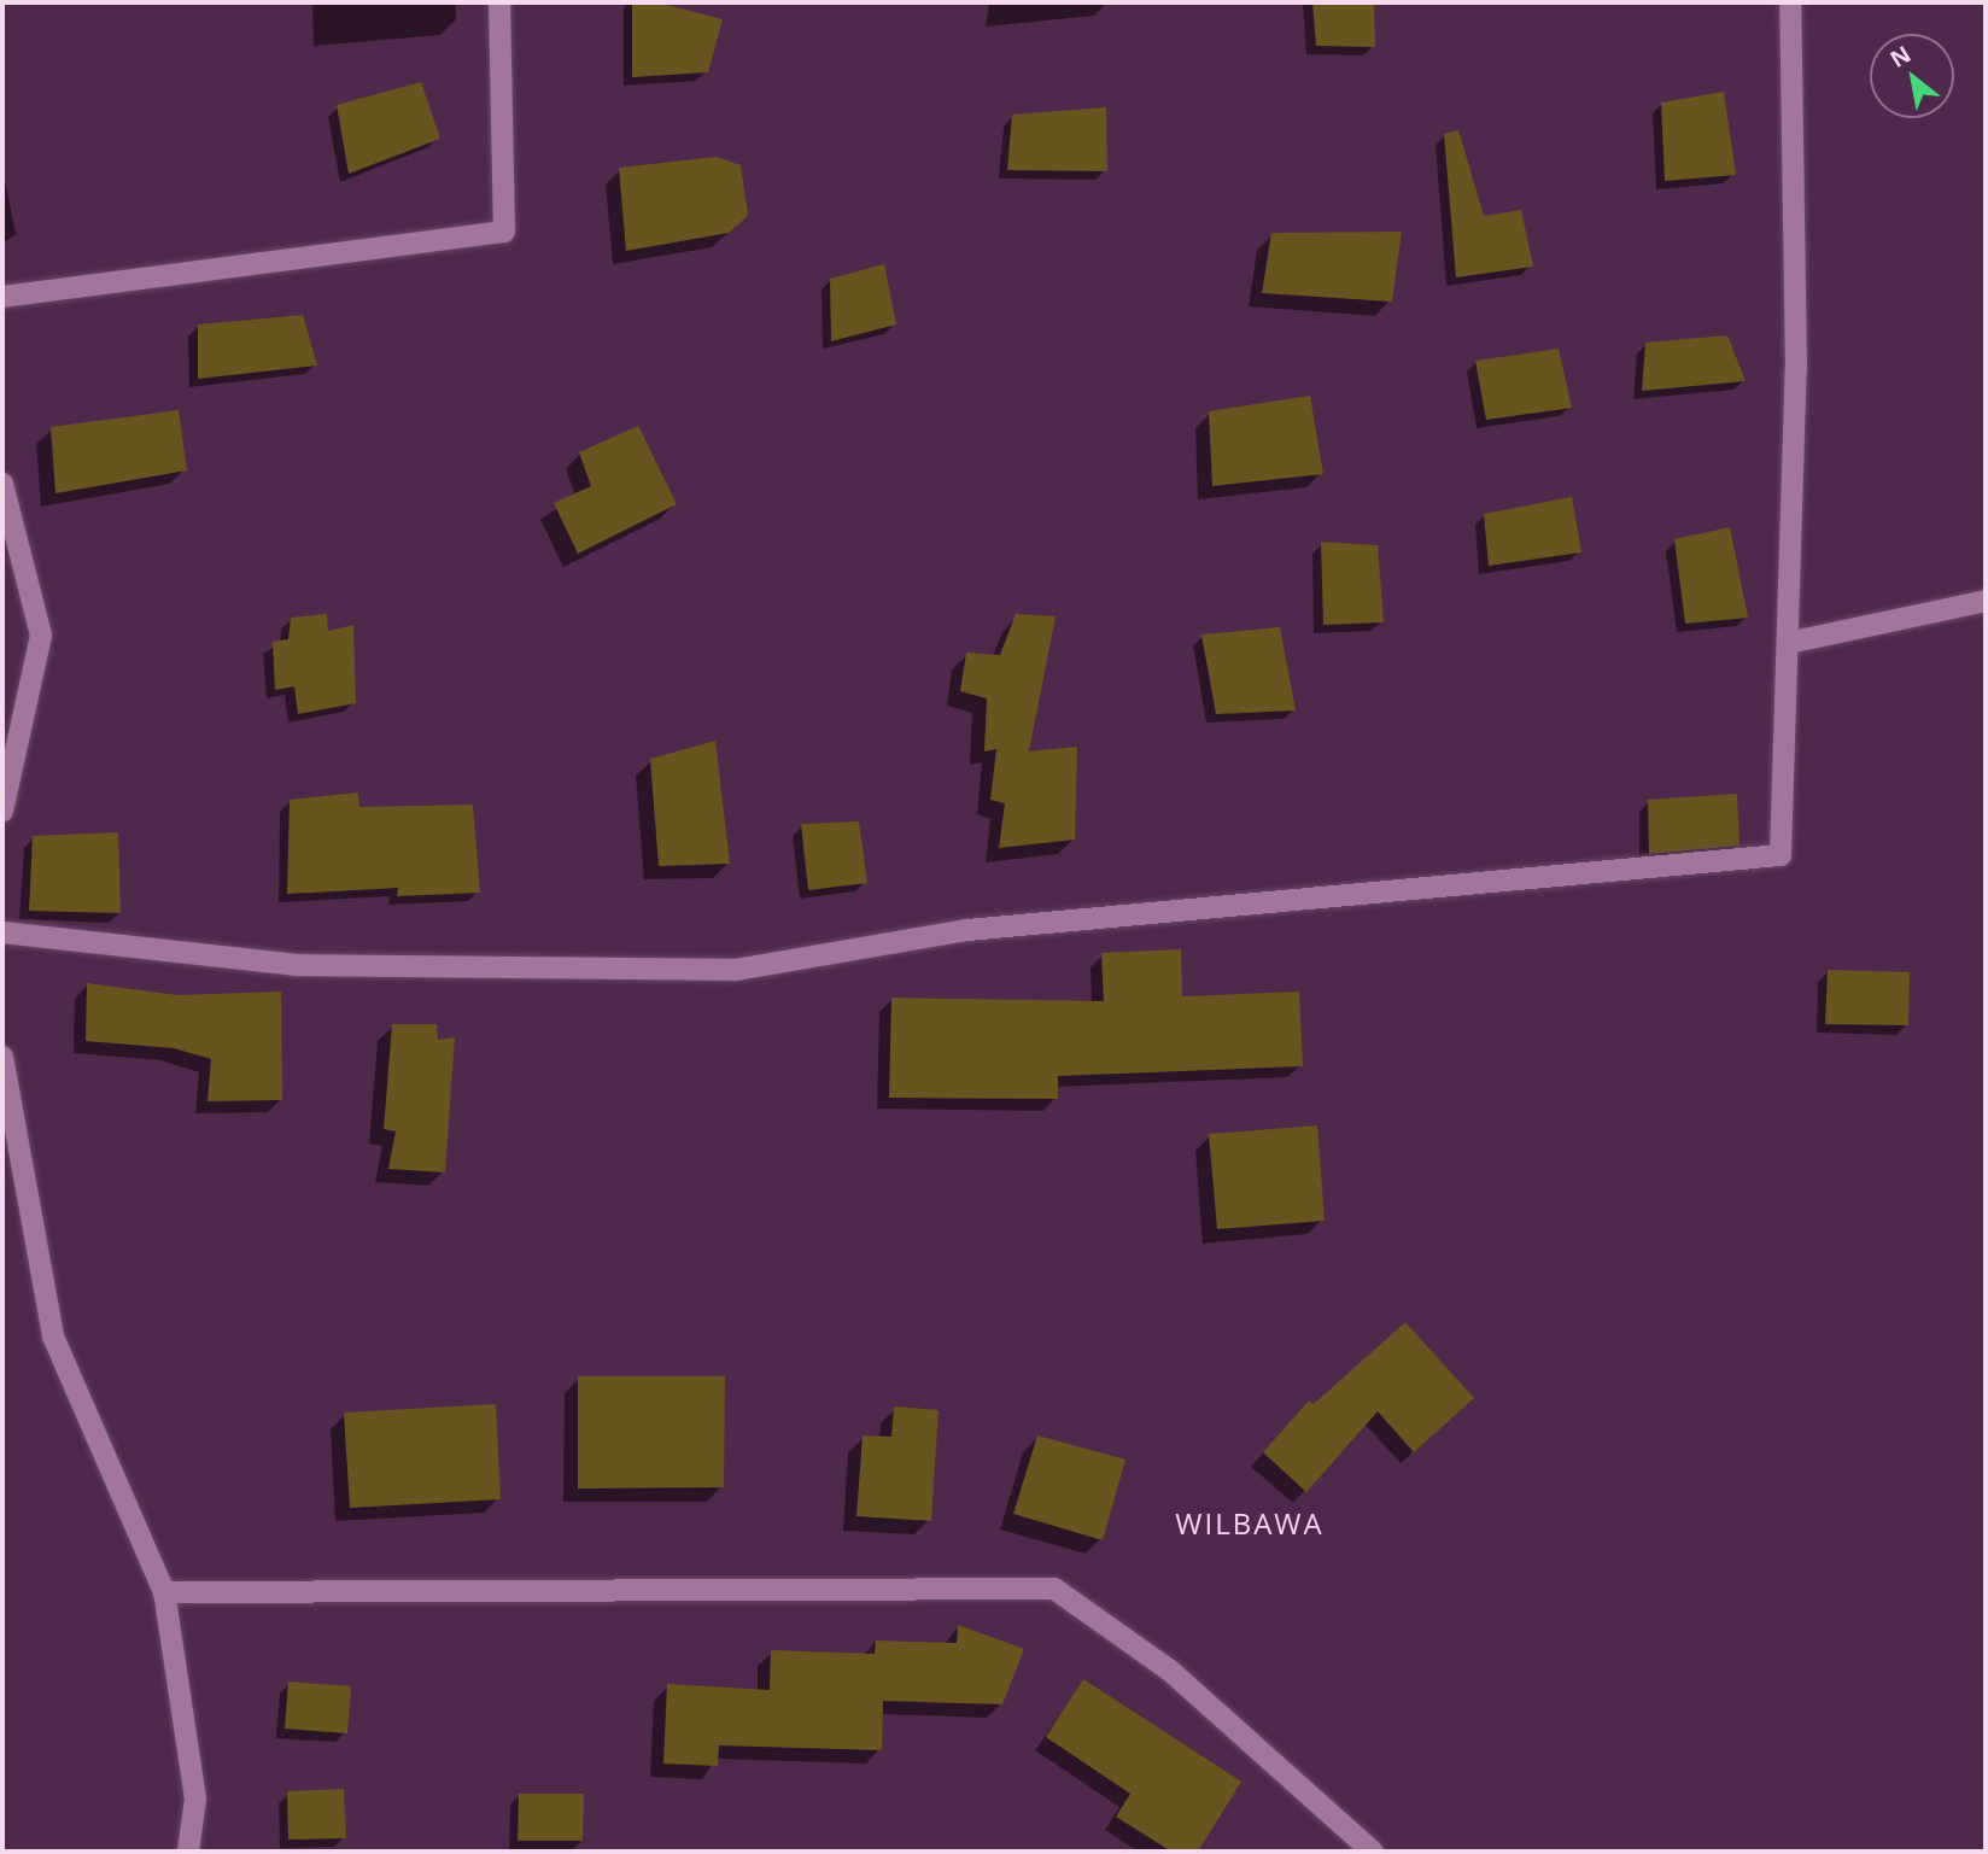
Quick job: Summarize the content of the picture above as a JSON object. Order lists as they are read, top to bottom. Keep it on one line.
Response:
{"districts":["WILBAWA"],"north":"top left"}
